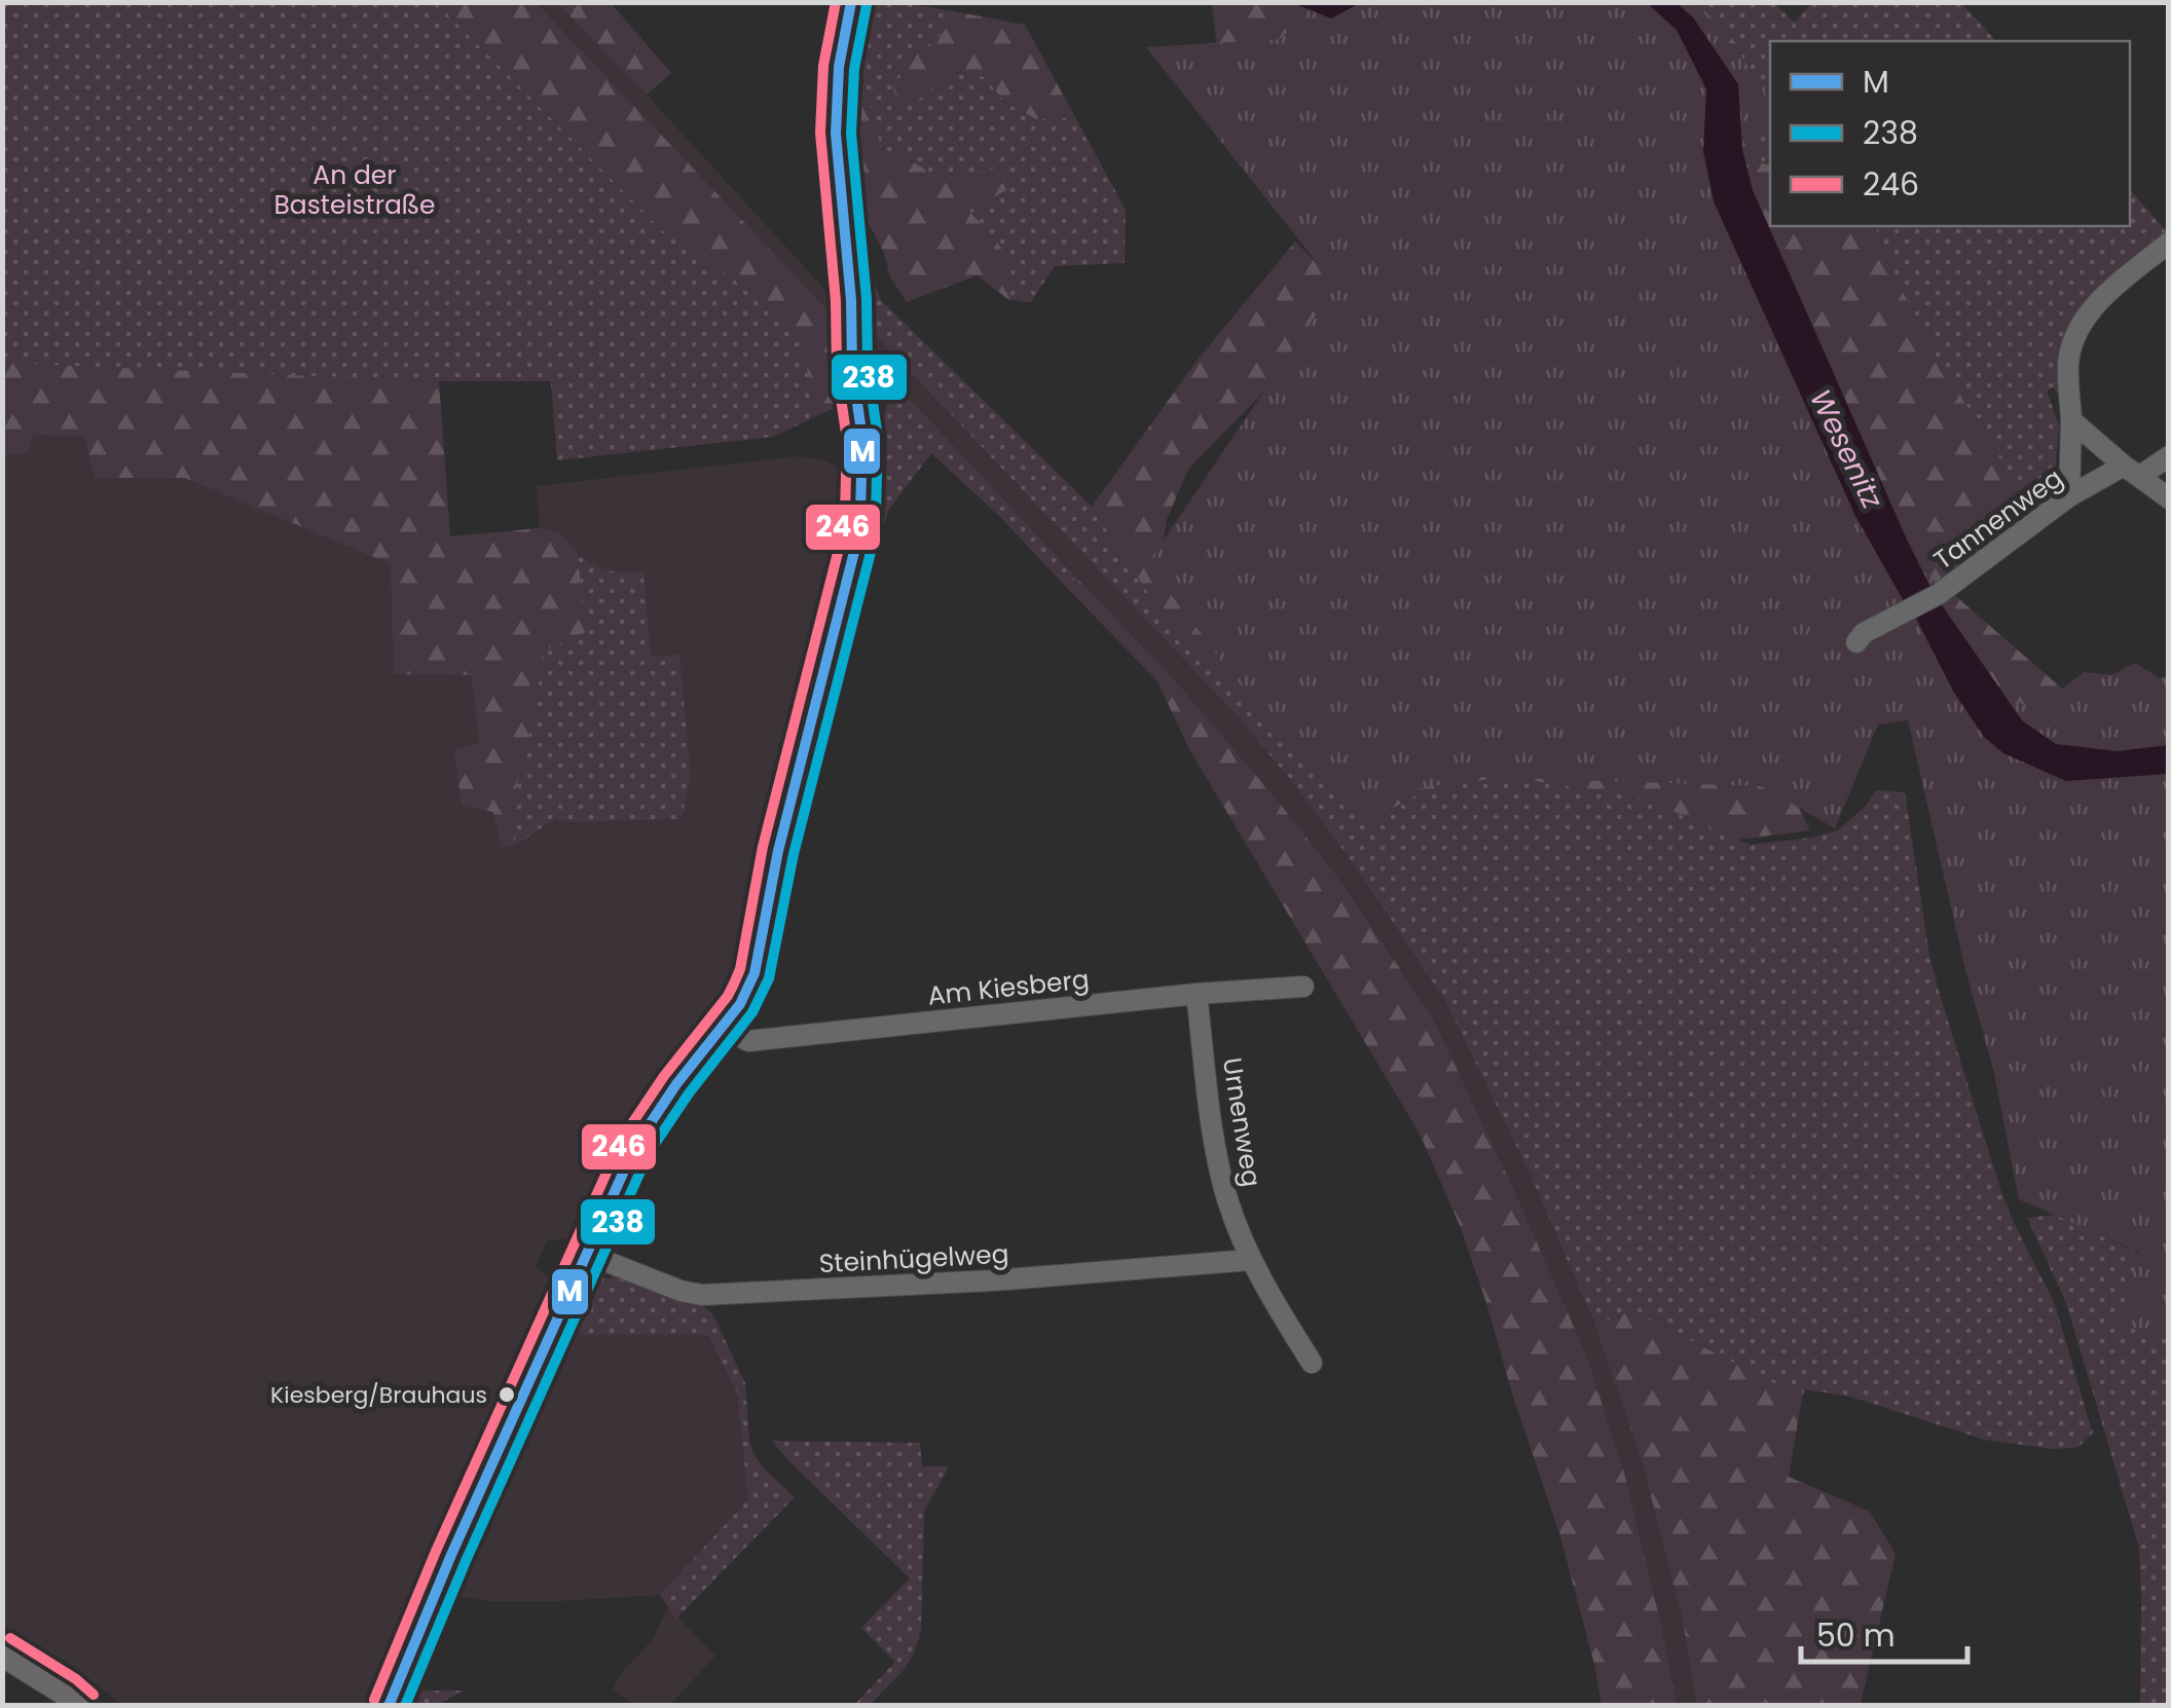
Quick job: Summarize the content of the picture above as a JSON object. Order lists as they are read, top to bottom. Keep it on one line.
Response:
{"streets":{"street":["Tannenweg","Am Kiesberg","Urnenweg","Steinhügelweg"]},"crossings":[["Am Kiesberg","Urnenweg"],["Urnenweg","Steinhügelweg"]],"water":["Wesenitz"],"parks":["An der Basteistraße"],"places":["Kiesberg/Brauhaus"],"lines":["transit line M","transit line 246","transit line 238"],"legend":["M","238","246"],"scale_bar":"50 m"}
